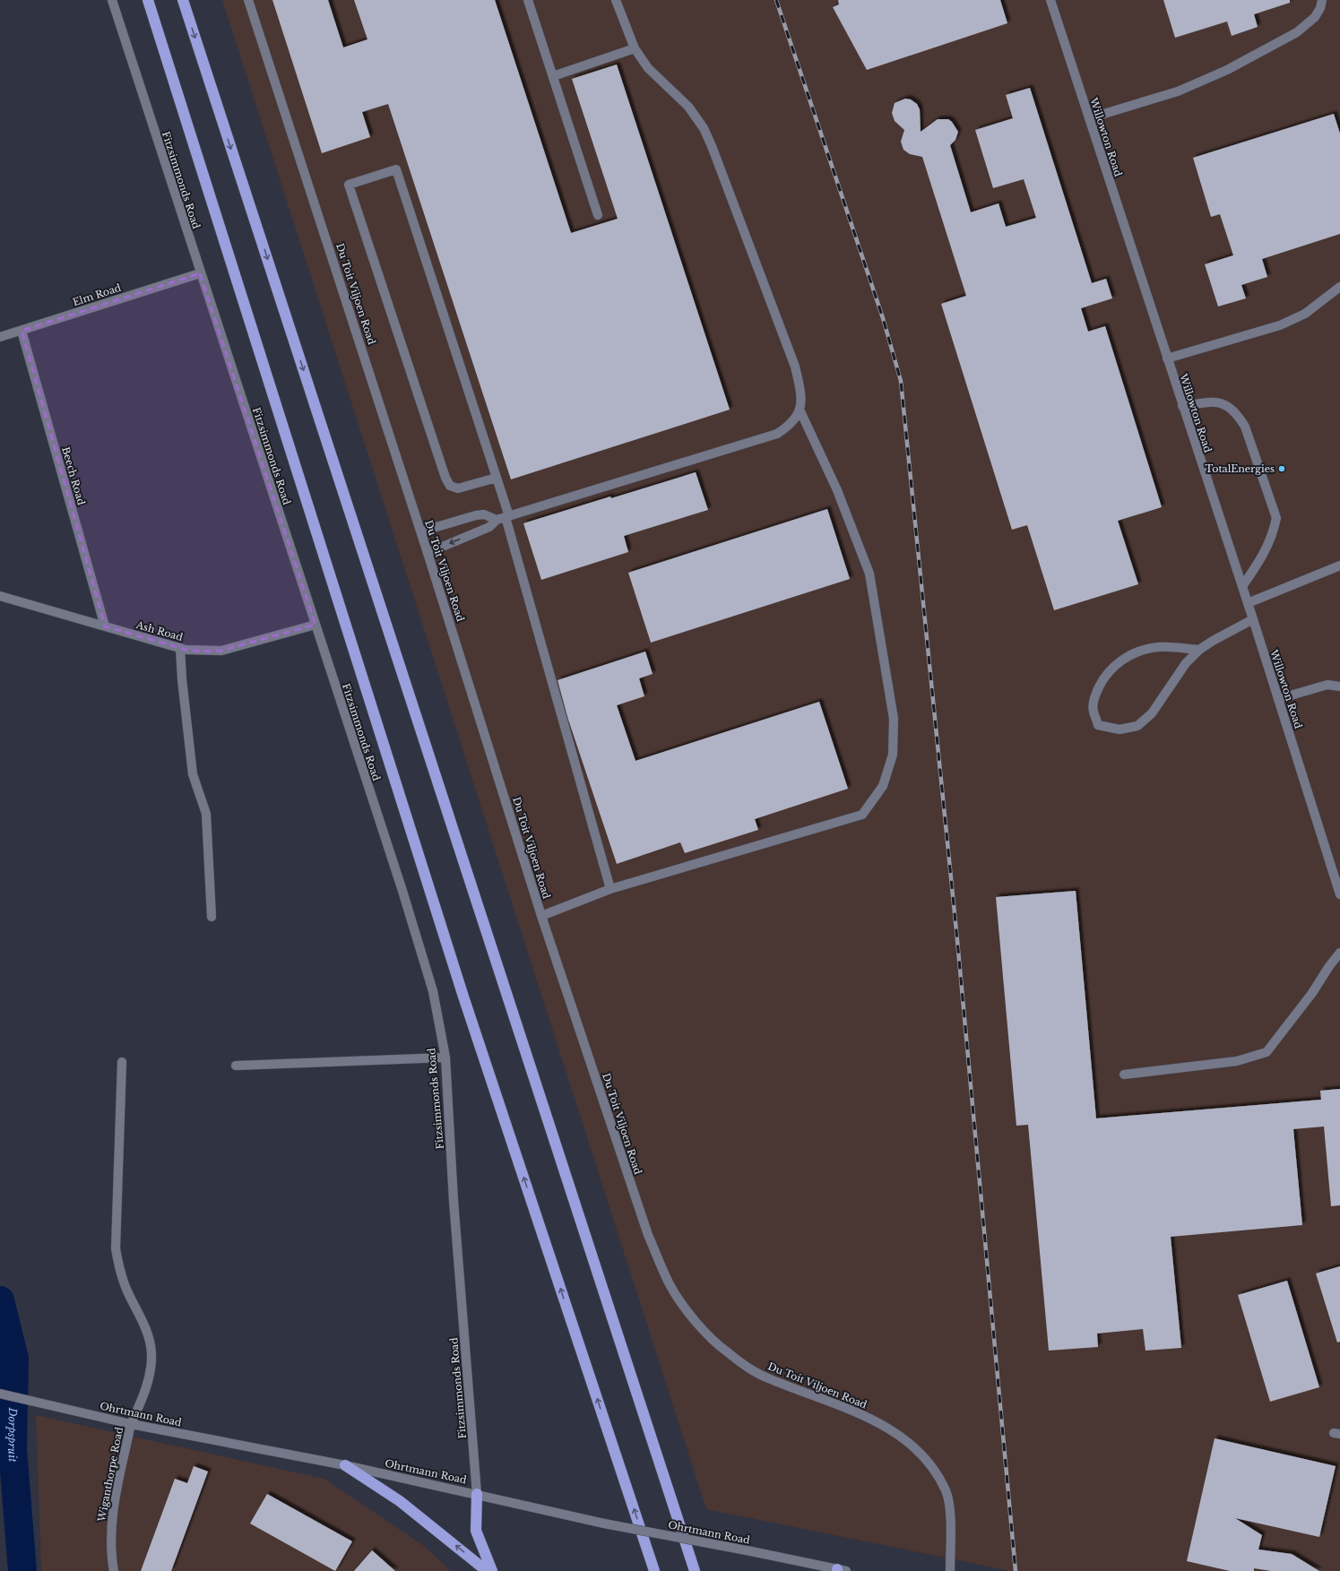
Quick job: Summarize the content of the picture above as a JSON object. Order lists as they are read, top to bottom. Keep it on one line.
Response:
{"streets":{"street":["Willowton Road","Fitzsimmonds Road","Du Toit Viljoen Road","Elm Road","Beech Road","Ash Road","Ohrtmann Road","Wiganthorpe Road"]},"crossings":[["Fitzsimmonds Road","Elm Road"],["Fitzsimmonds Road","Ash Road"],["Fitzsimmonds Road","Ohrtmann Road"],["Elm Road","Beech Road"],["Beech Road","Ash Road"],["Ohrtmann Road","Wiganthorpe Road"]],"water":["Dorpspruit"],"places":["TotalEnergies"]}
